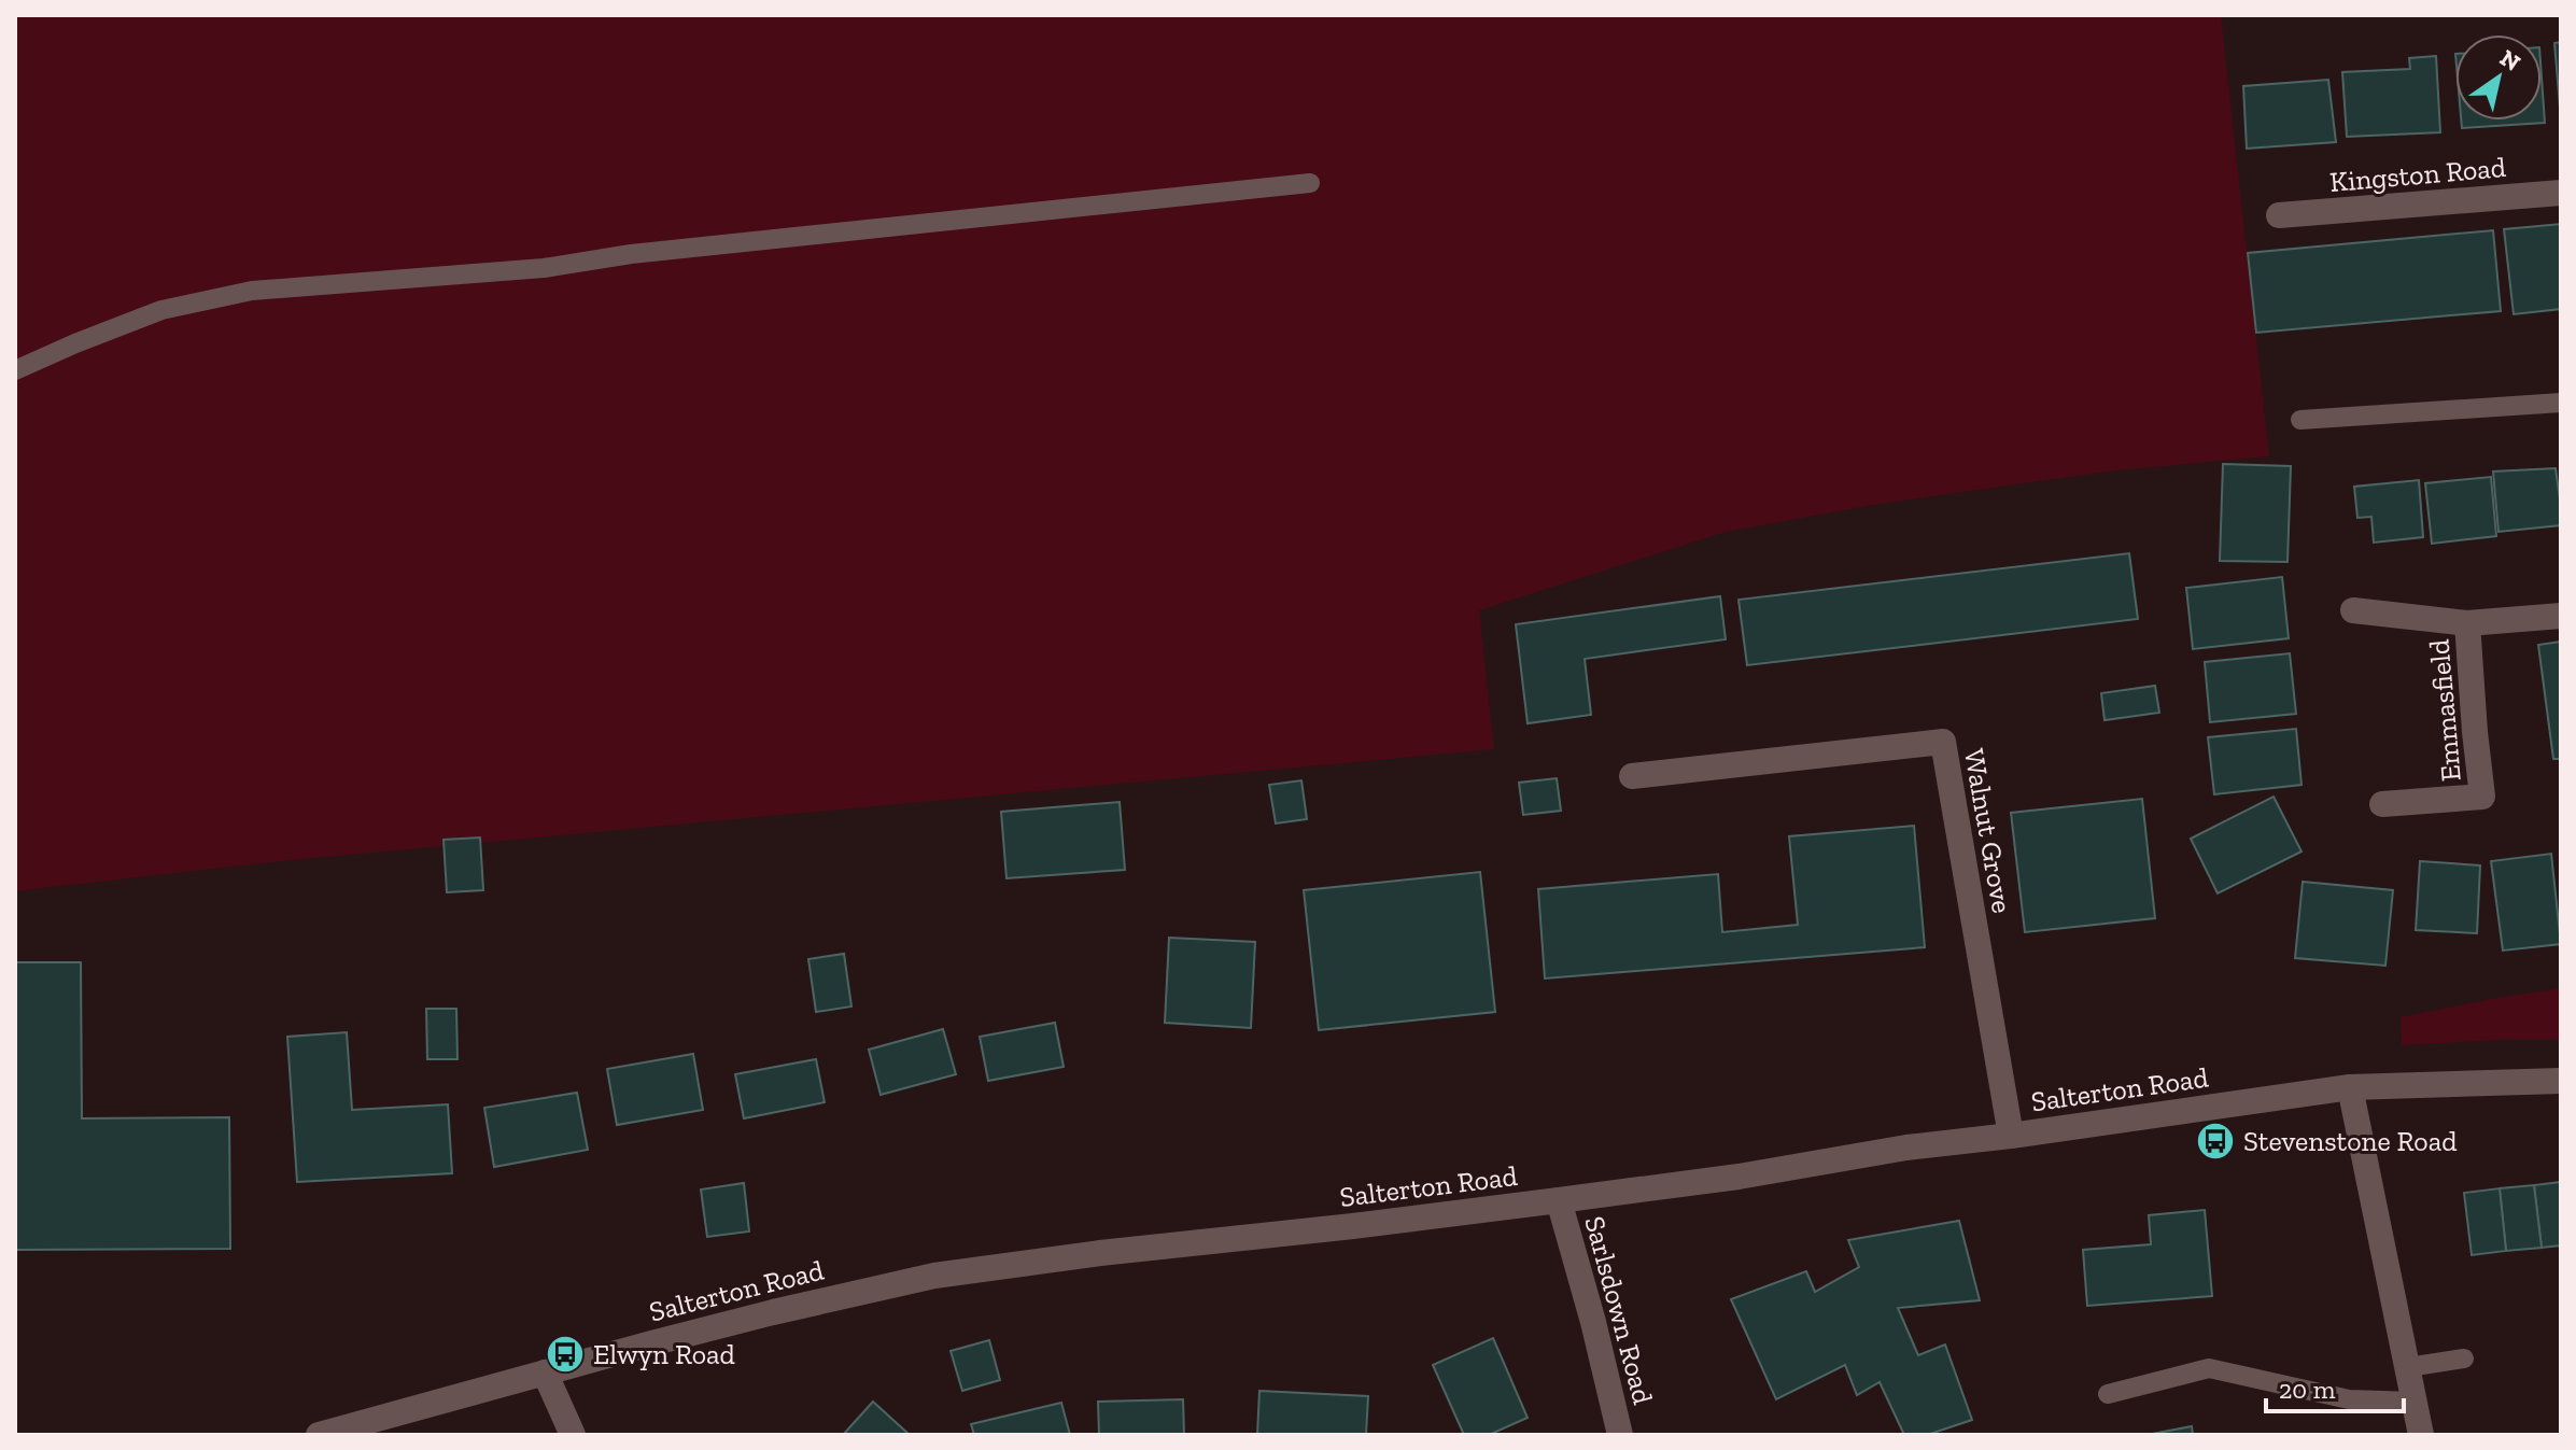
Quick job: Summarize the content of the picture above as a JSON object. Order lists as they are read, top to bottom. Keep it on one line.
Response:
{"streets":{"main road":["Kingston Road","Emmasfield","Walnut Grove","Salterton Road","Sarlsdown Road"]},"crossings":[["Walnut Grove","Salterton Road"],["Salterton Road","Sarlsdown Road"]],"places":{"bus stop":["Stevenstone Road","Elwyn Road"]},"scale_bar":"20 m","north":"top right"}
